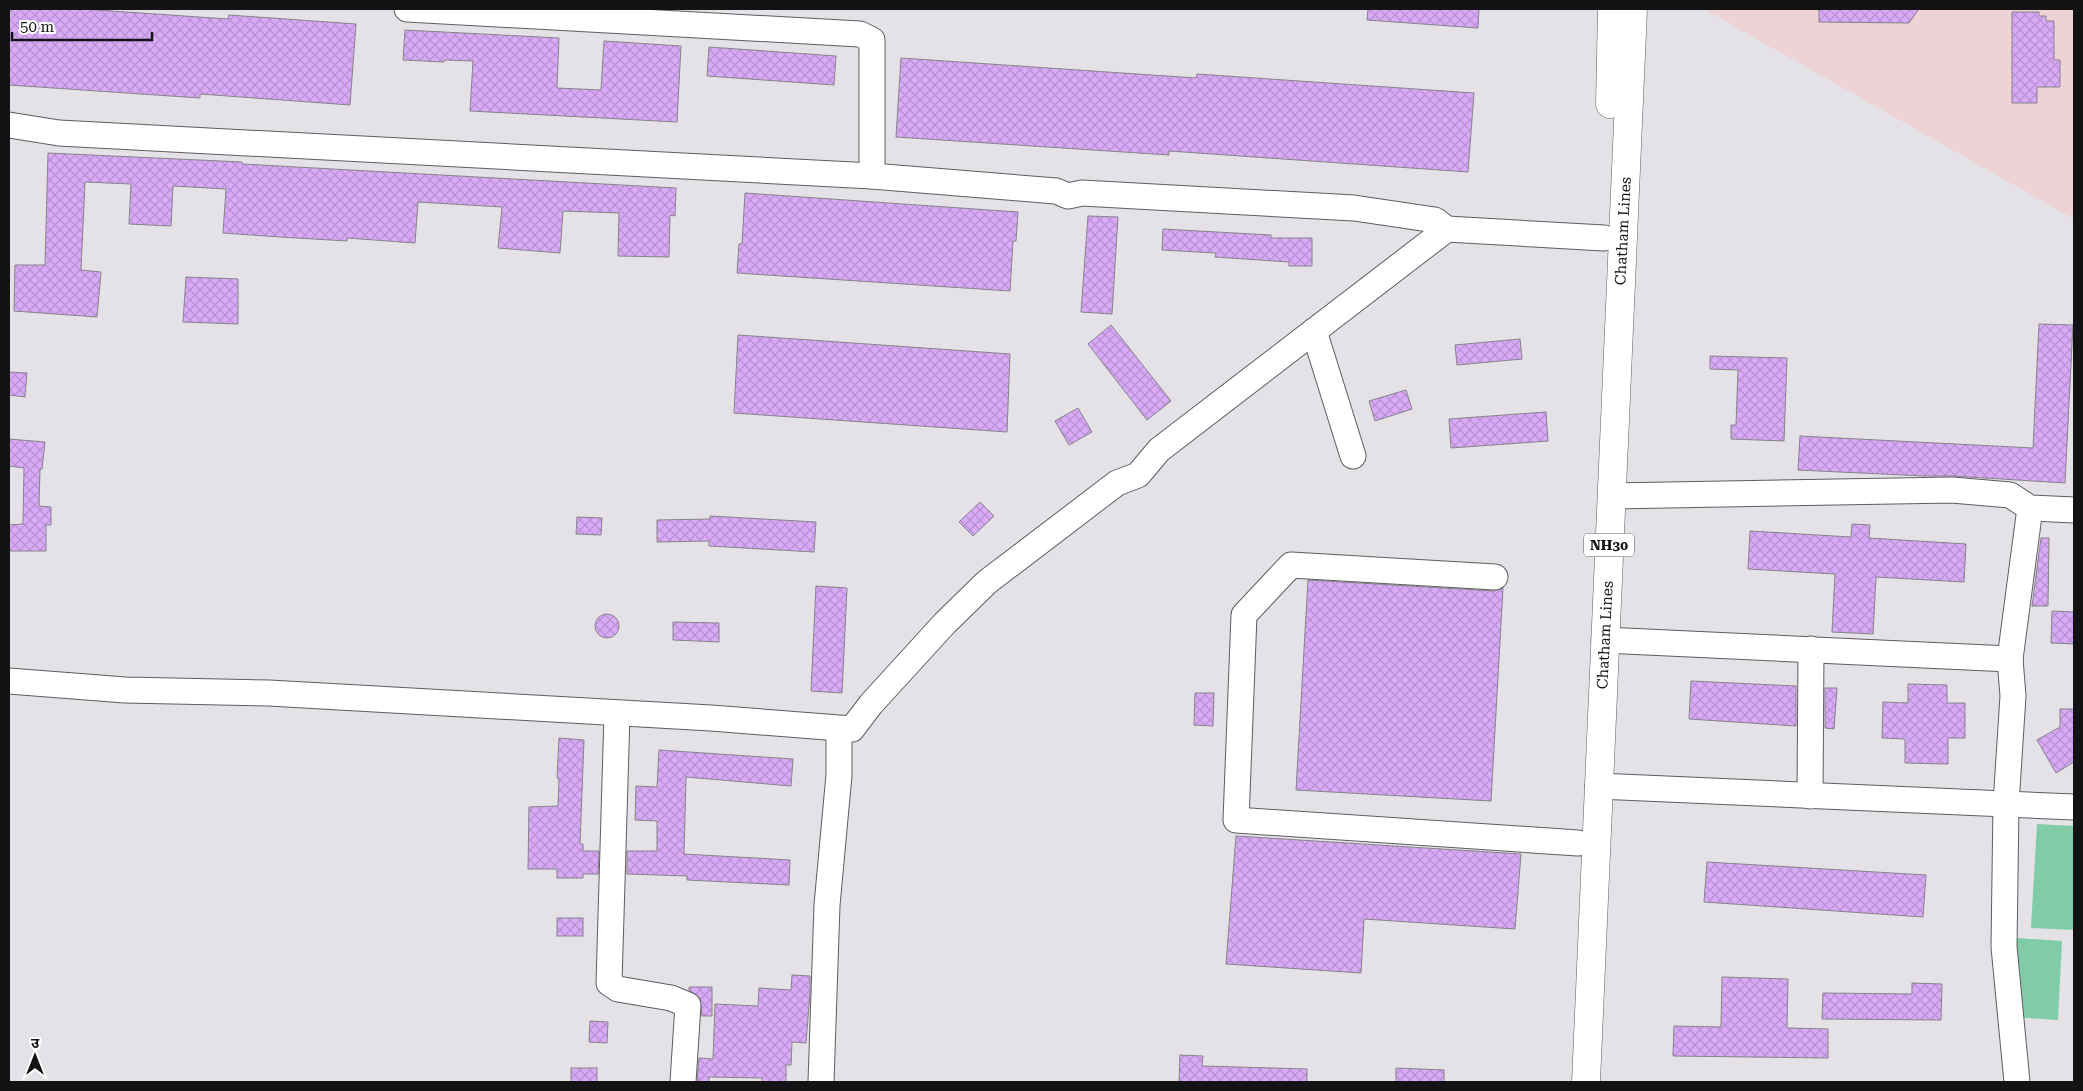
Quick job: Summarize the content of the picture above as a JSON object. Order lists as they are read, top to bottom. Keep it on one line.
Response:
{"streets":{"highway":["Chatham Lines","NH30"]},"scale_bar":"50 m","north":"top"}
